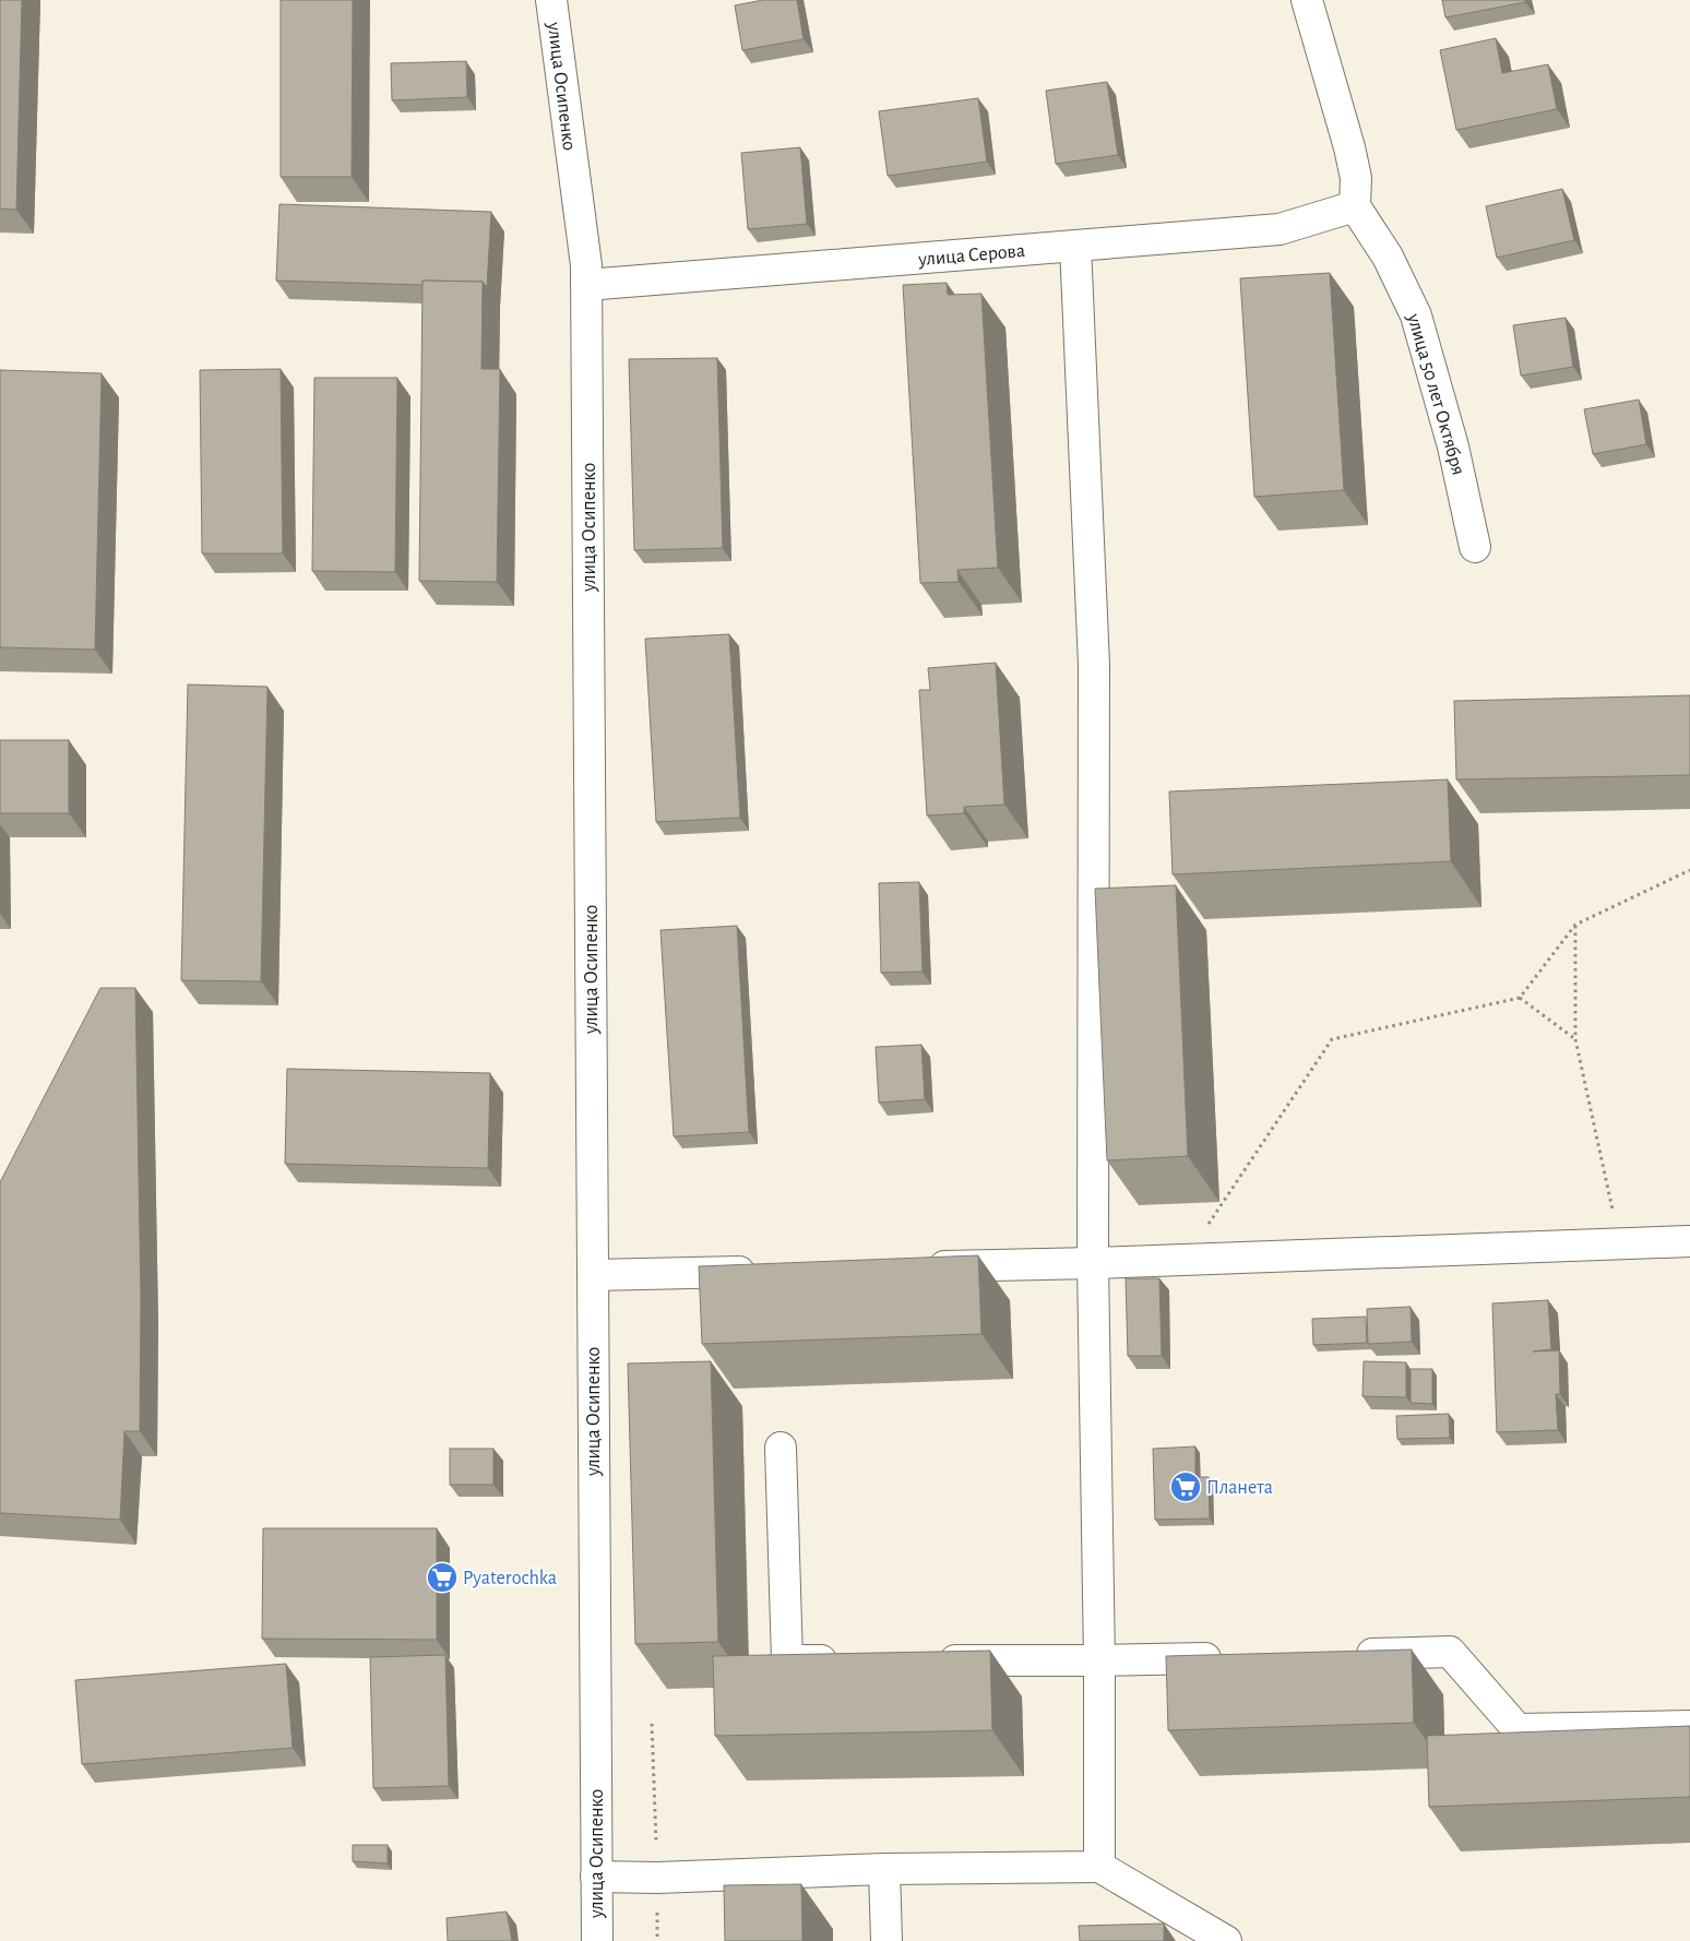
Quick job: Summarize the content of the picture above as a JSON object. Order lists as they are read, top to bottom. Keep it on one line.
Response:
{"streets":{"street":["улица Осипенко","улица Серова","улица 50 лет Октября"]},"crossings":[["улица Осипенко","улица Серова"],["улица Серова","улица 50 лет Октября"]],"places":{"supermarket":["Планета","Pyaterochka"]}}
